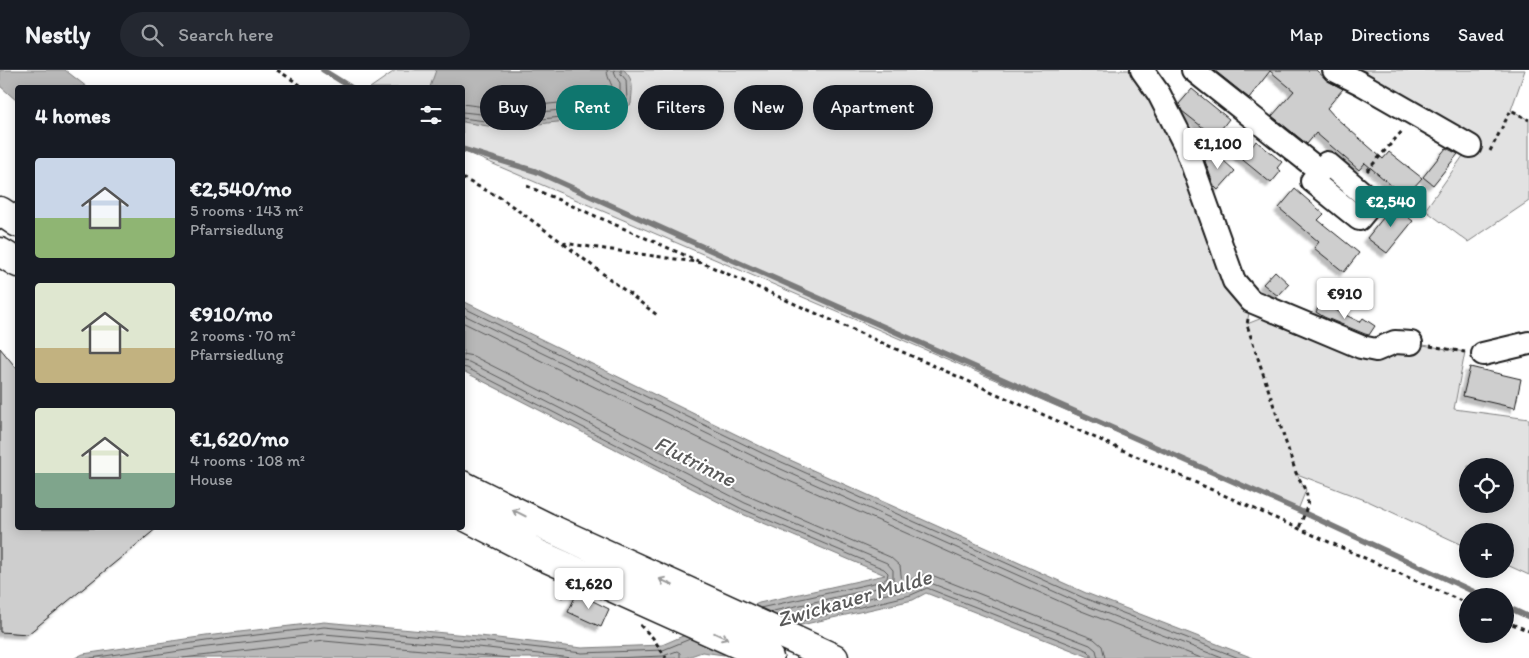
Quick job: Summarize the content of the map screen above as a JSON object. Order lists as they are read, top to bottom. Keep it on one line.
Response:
{"water":["Flutrinne","Zwickauer Mulde"],"page":{"header":"Nestly","search":"Search here","nav":["Map","Directions","Saved"],"chip":["Buy","Rent","Filters","New","Apartment"],"heading":"4 homes","price":["€1,100","€2,540","€910","€1,620"],"list":[{"name":"€2,540/mo","note":"5 rooms · 143 m² · Pfarrsiedlung"},{"name":"€910/mo","note":"2 rooms · 70 m² · Pfarrsiedlung"},{"name":"€1,620/mo","note":"4 rooms · 108 m² · House"}],"map_buttons":["+","−"]}}
